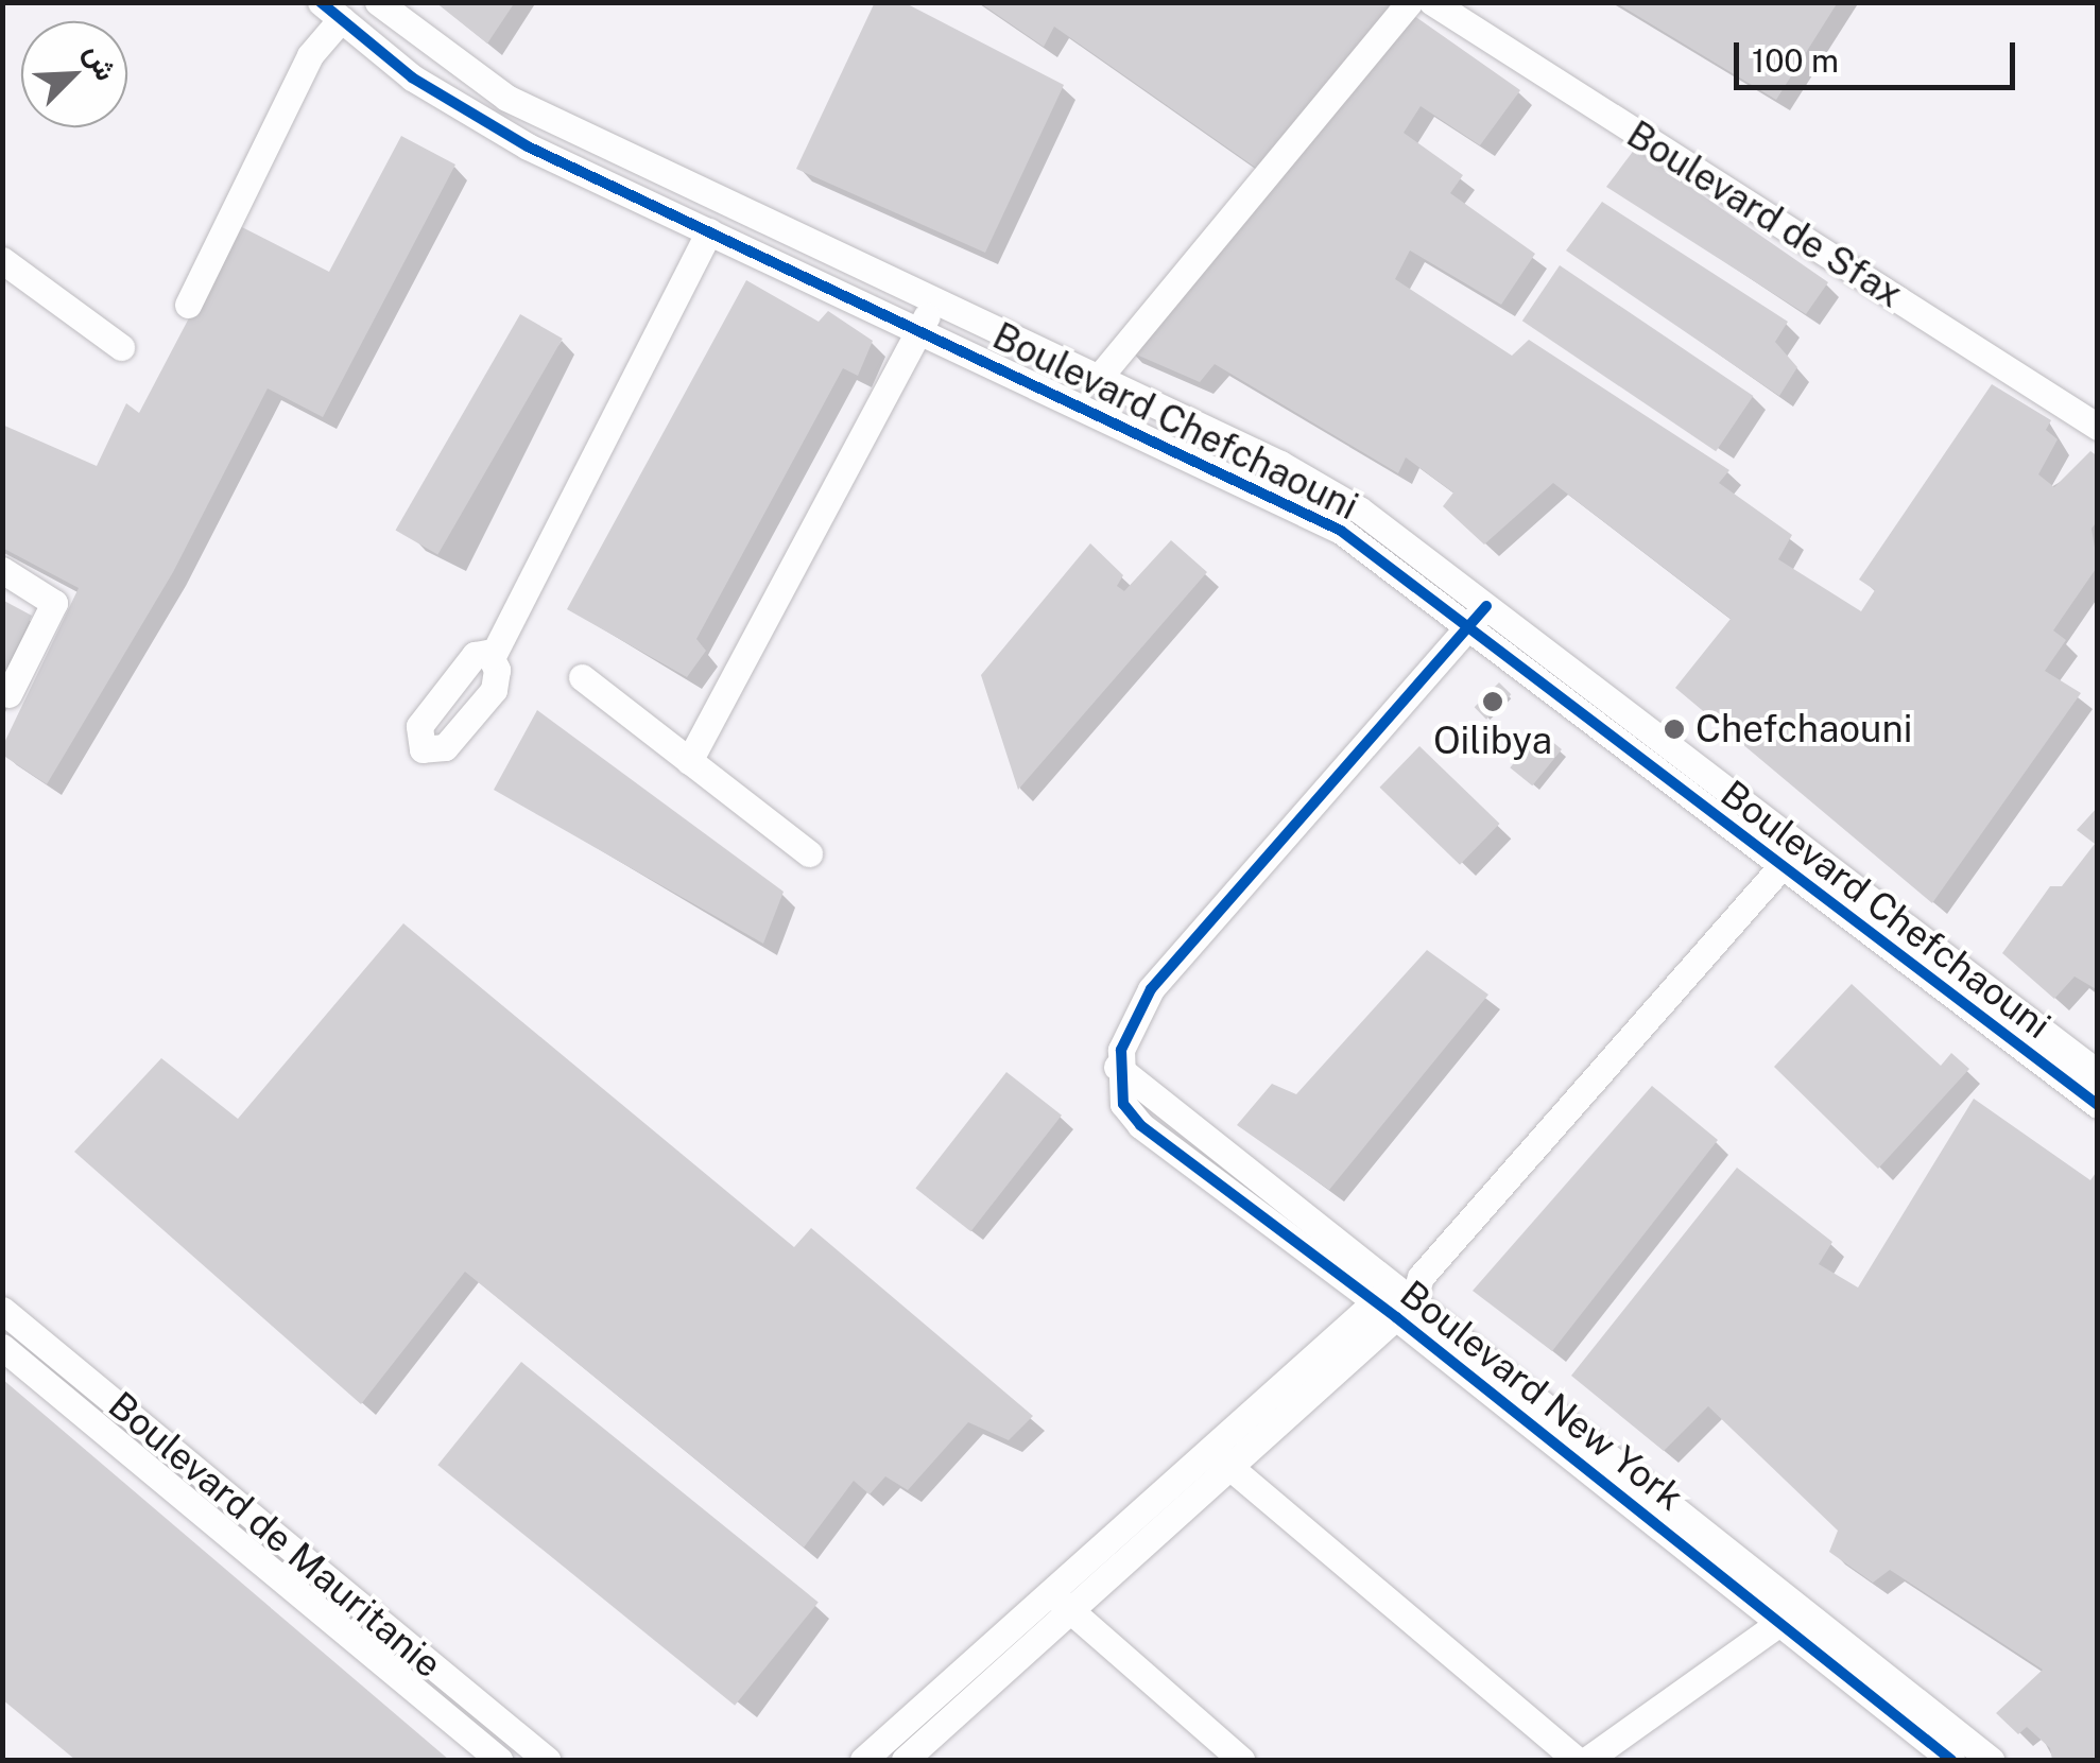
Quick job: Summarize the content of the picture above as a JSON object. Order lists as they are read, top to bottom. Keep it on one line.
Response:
{"streets":{"street":["Boulevard de Sfax","Boulevard Chefchaouni","Boulevard New York","Boulevard de Mauritanie"]},"crossings":[["Boulevard Chefchaouni","Boulevard New York"]],"places":["Oilibya","Chefchaouni"],"scale_bar":"100 m","north":"top right"}
